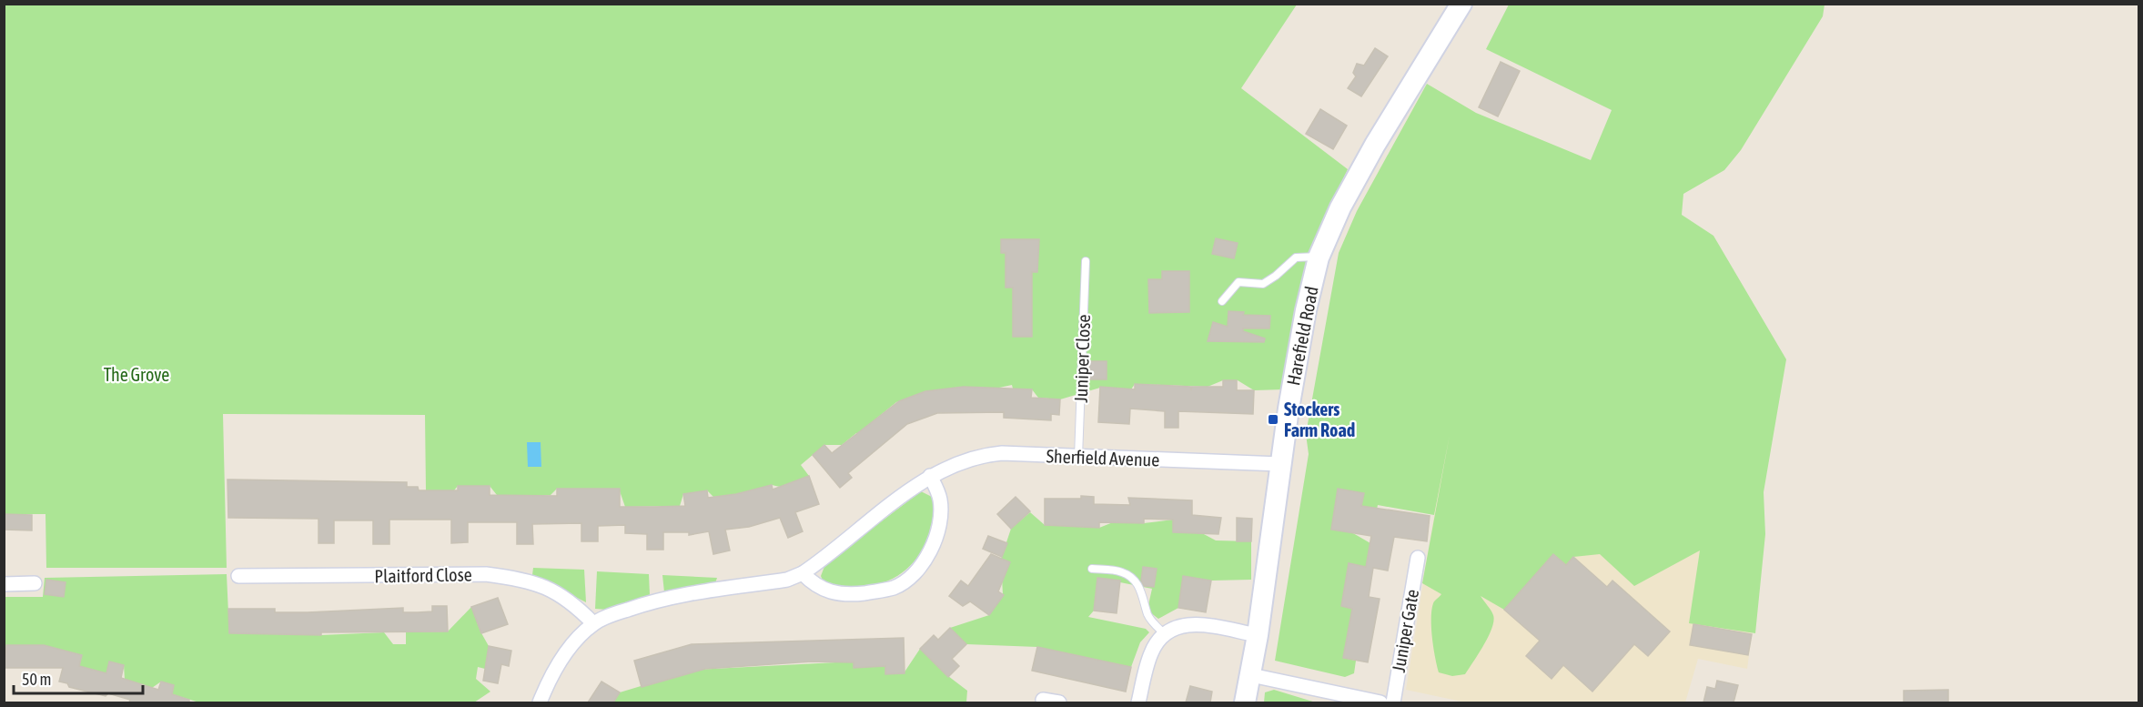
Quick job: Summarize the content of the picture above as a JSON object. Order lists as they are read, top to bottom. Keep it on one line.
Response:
{"streets":{"street":["Harefield Road","Sherfield Avenue","Plaitford Close","Juniper Gate"],"lane":["Juniper Close"]},"crossings":[["Harefield Road","Sherfield Avenue"],["Juniper Close","Sherfield Avenue"],["Sherfield Avenue","Plaitford Close"]],"parks":["The Grove"],"places":{"transit":["Stockers Farm Road"]},"scale_bar":"50 m"}
